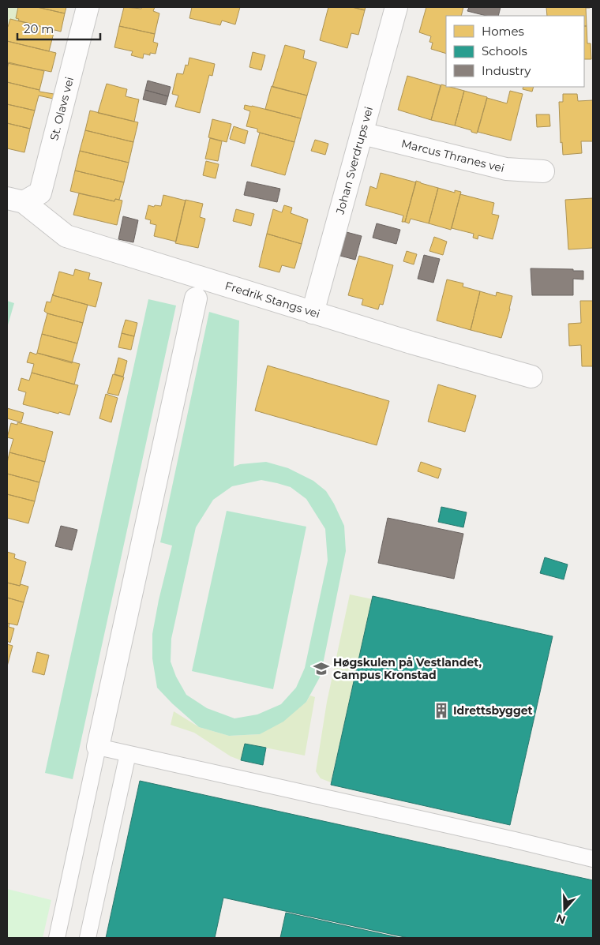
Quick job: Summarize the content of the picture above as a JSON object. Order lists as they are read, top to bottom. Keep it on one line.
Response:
{"streets":{"street":["St. Olavs vei","Marcus Thranes vei","Johan Sverdrups vei","Fredrik Stangs vei"]},"crossings":[["St. Olavs vei","Fredrik Stangs vei"],["Marcus Thranes vei","Johan Sverdrups vei"],["Johan Sverdrups vei","Fredrik Stangs vei"]],"places":{"school or university":["Høgskulen på Vestlandet, Campus Kronstad"],"building":["Idrettsbygget"]},"legend":["Homes","Schools","Industry"],"scale_bar":"20 m","north":"bottom"}
